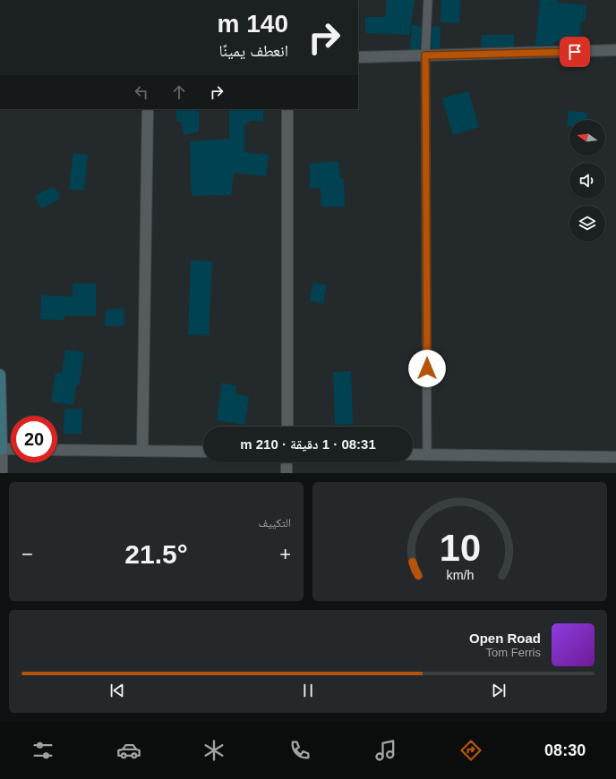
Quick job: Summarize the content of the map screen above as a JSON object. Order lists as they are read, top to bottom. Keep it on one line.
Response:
{"north":"left","page":{"turn":["140 m","انعطف يمينًا"],"limit":"20","trip":"08:31 · 1 دقيقة · 210 m","tile":"التكييف","heat":["−","21.5°","+"],"song":["Open Road","Tom Ferris"],"tabs":"08:30","gauge":["10","km/h"]}}
